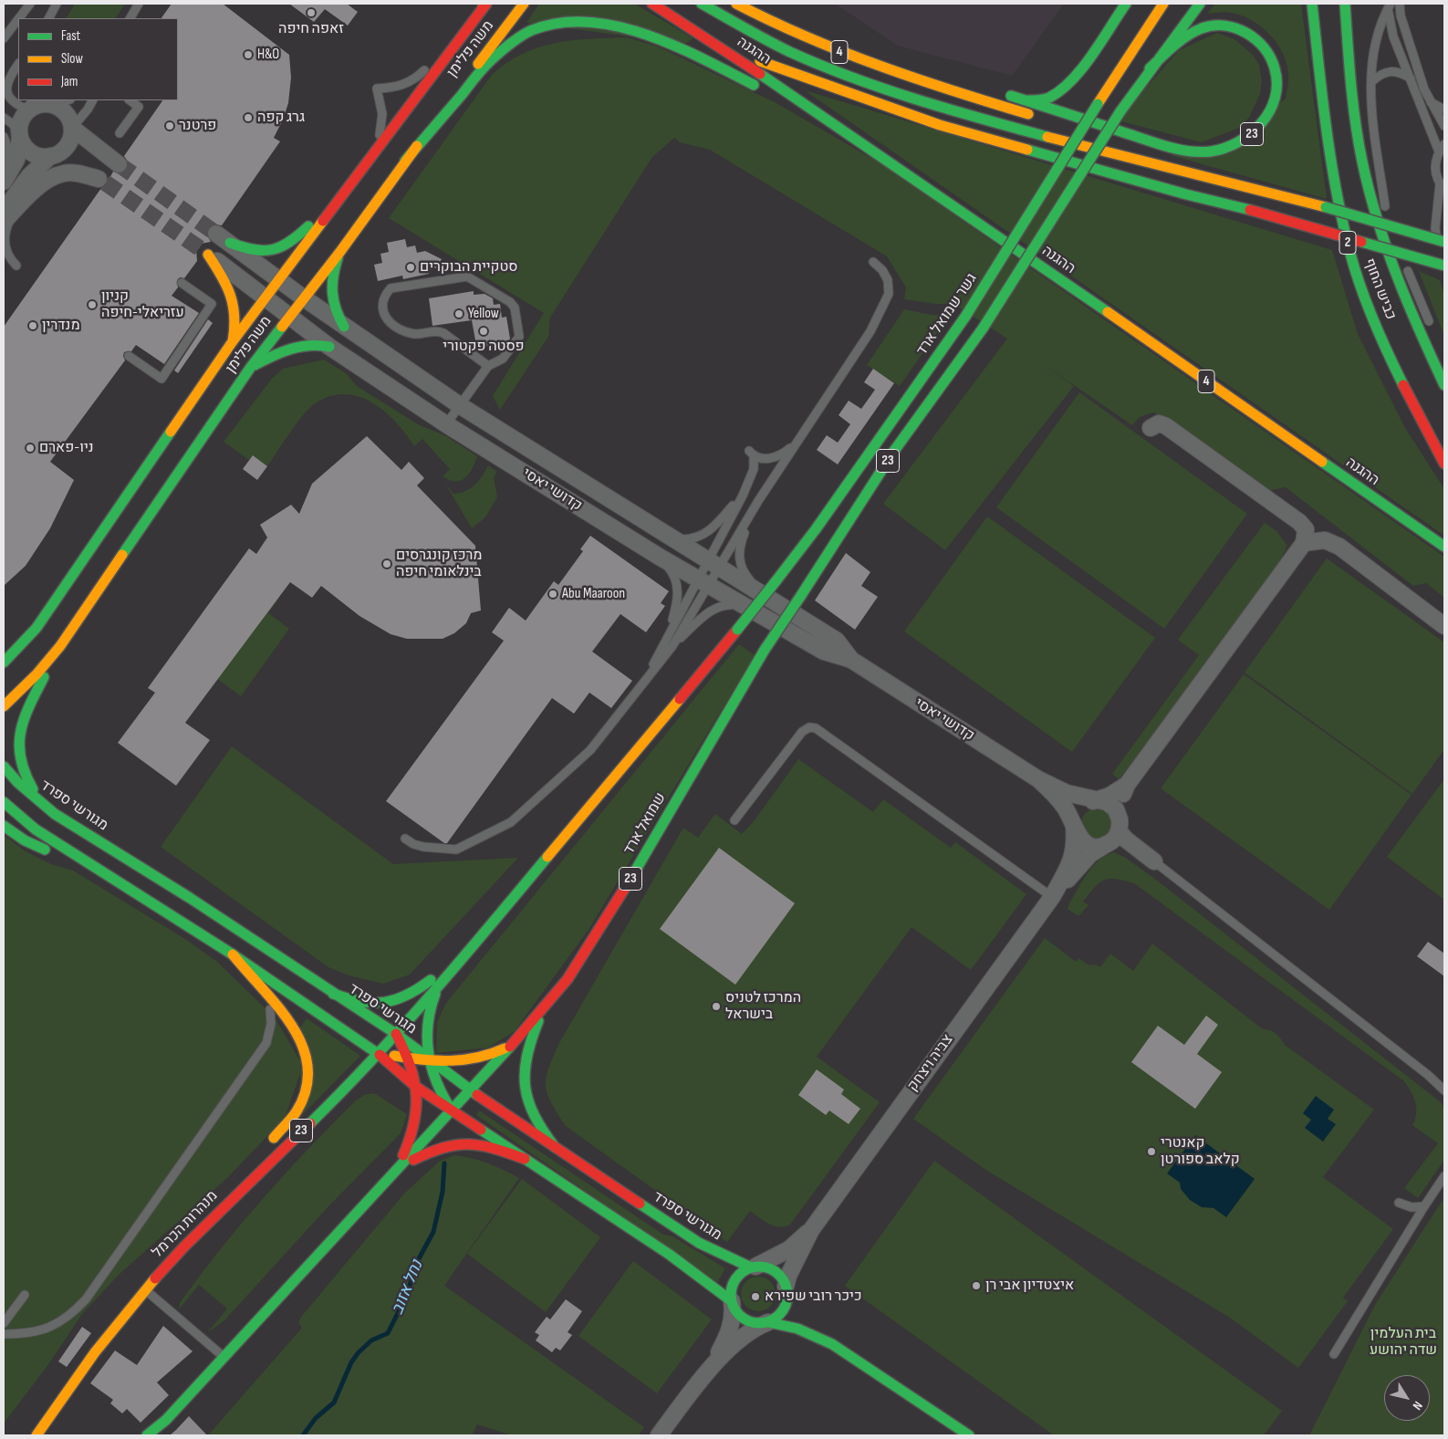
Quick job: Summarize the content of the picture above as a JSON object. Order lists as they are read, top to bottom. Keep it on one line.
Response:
{"streets":{"main road":["משה פלימן","ההגנה","4","23","2","כביש החוף","גשר שמואל ארד","מגורשי ספרד","שמואל ארד","מנהרות הכרמל"],"street":["קדושי יאסי","צביה ויצחק"]},"crossings":[["משה פלימן","קדושי יאסי"],["4","23"],["23","גשר שמואל ארד"],["23","מגורשי ספרד"],["23","שמואל ארד"],["23","מנהרות הכרמל"],["קדושי יאסי","צביה ויצחק"],["מגורשי ספרד","שמואל ארד"],["מגורשי ספרד","צביה ויצחק"]],"water":["נחל אזוב"],"parks":["בית העלמין שדה יהושע"],"places":["זאפה חיפה","H&O","גרג קפה","פרטנר","סטקיית הבוקרים","קניון עזריאלי-חיפה","Yellow","מנדרין","פסטה פקטורי","ניו-פארם","מרכז קונגרסים בינלאומי חיפה","Abu Maaroon","המרכז לטניס בישראל","קאנטרי קלאב ספורטן","איצטדיון אבי רן","כיכר רובי שפירא"],"legend":["Fast","Slow","Jam"],"north":"bottom right"}
